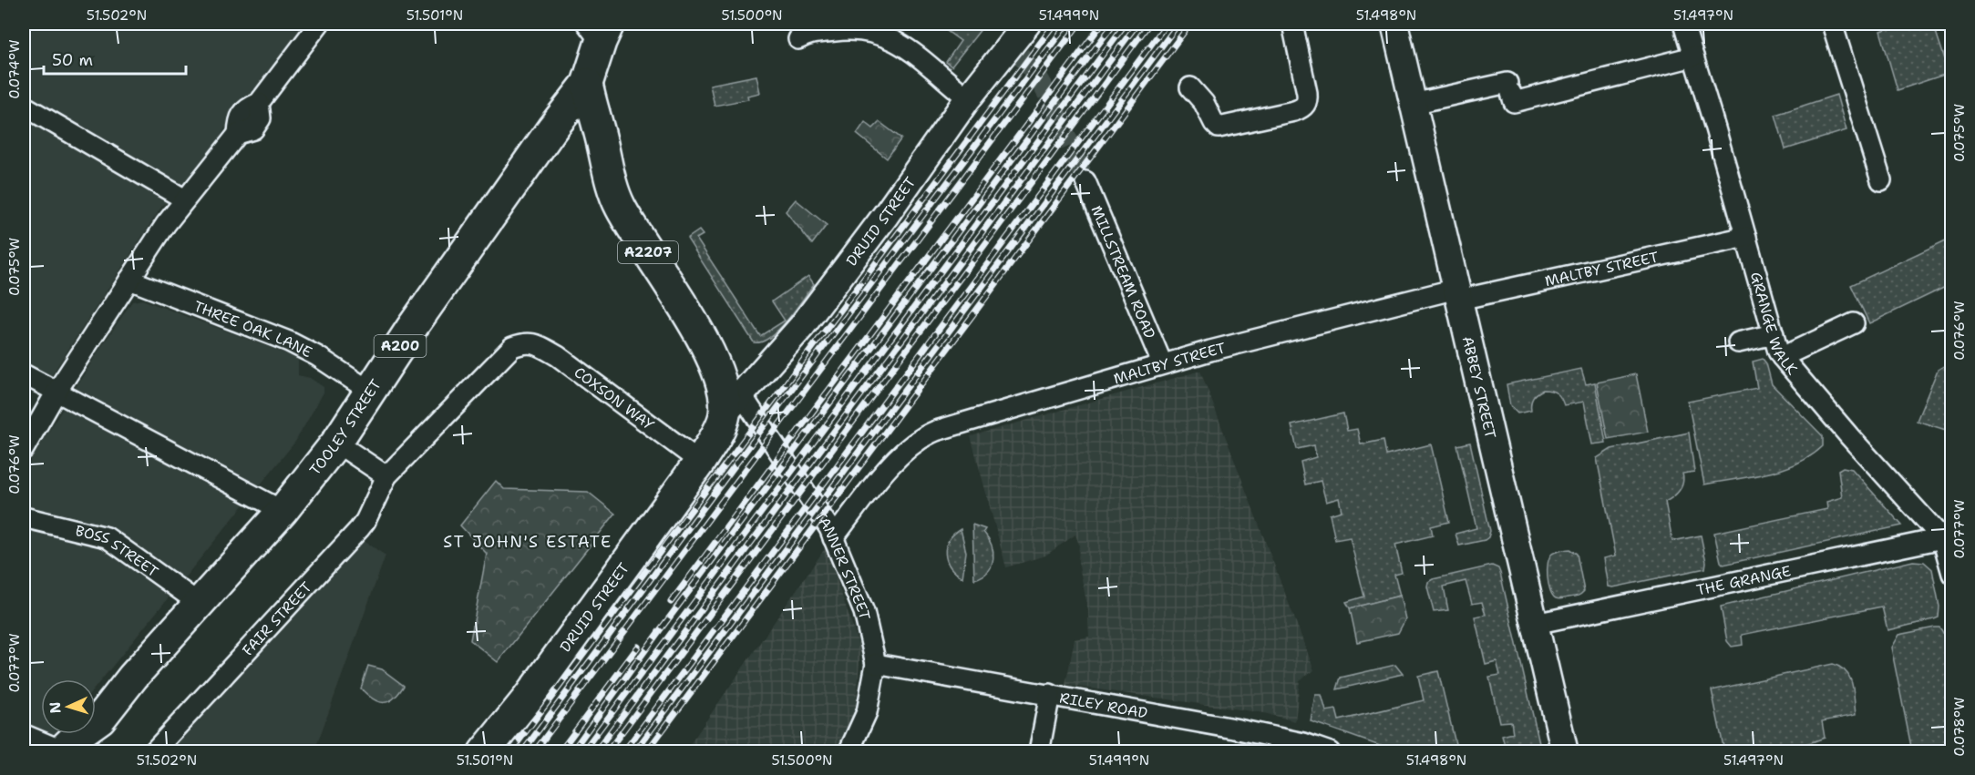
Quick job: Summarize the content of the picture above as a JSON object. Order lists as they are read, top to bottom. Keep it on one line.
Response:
{"streets":{"main road":["DRUID STREET","A2207","A200","ABBEY STREET","TOOLEY STREET","TANNER STREET"],"street":["MALTBY STREET","MILLSTREAM ROAD","GRANGE WALK","THREE OAK LANE","COXSON WAY","BOSS STREET","THE GRANGE","FAIR STREET","RILEY ROAD"]},"crossings":[["DRUID STREET","COXSON WAY"],["DRUID STREET","TANNER STREET"],["MALTBY STREET","MILLSTREAM ROAD"],["MALTBY STREET","GRANGE WALK"],["MALTBY STREET","ABBEY STREET"],["MALTBY STREET","TANNER STREET"],["GRANGE WALK","THE GRANGE"],["THREE OAK LANE","TOOLEY STREET"],["ABBEY STREET","THE GRANGE"],["COXSON WAY","TANNER STREET"],["COXSON WAY","FAIR STREET"],["TOOLEY STREET","BOSS STREET"],["TOOLEY STREET","TANNER STREET"],["TANNER STREET","RILEY ROAD"]],"districts":["ST JOHN'S ESTATE"],"scale_bar":"50 m","north":"left","coordinates":["51.502°N","51.501°N","51.500°N","51.499°N","51.498°N","51.497°N","0.074°W","0.075°W","0.076°W","0.077°W","0.078°W"]}
